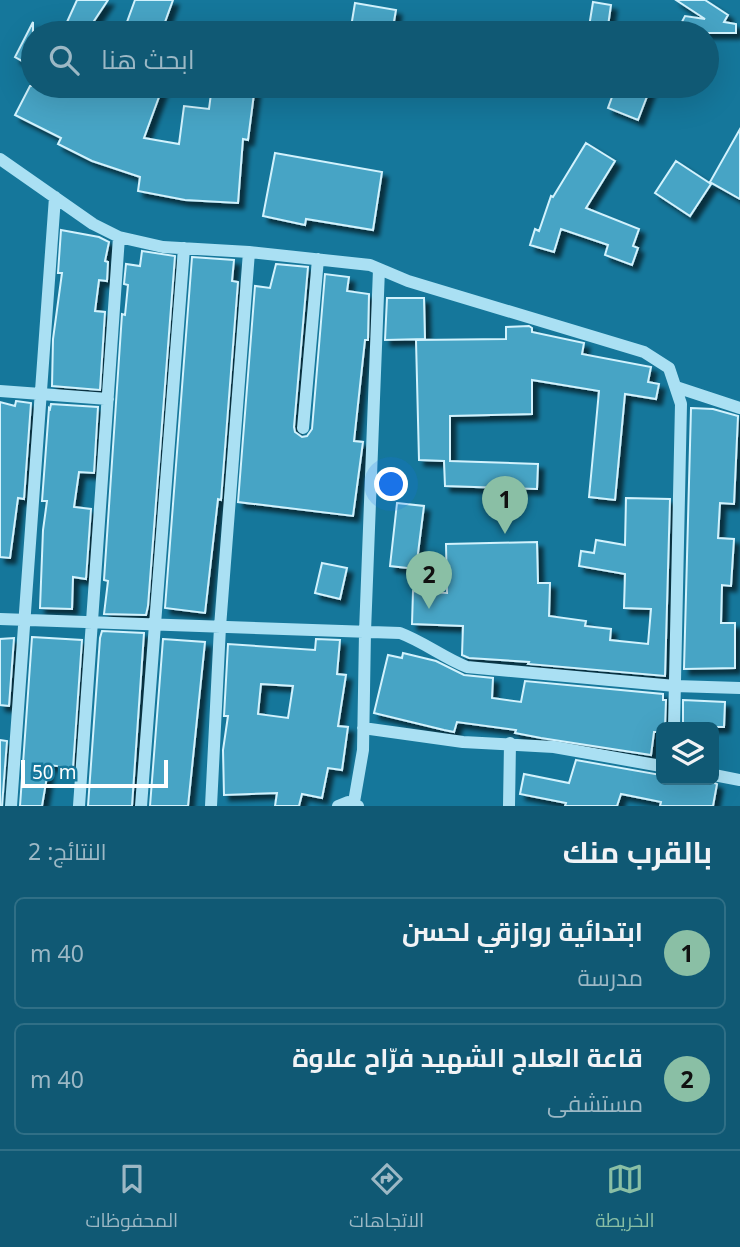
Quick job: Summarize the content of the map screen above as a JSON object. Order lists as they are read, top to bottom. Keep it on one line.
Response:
{"scale_bar":"50 m","page":{"search":"ابحث هنا","pins":["1","2"],"scale":"50 m","heading":["بالقرب منك","النتائج: 2"],"list":[{"mark":"1","name":"ابتدائية روازقي لحسن","note":"مدرسة","value":"40 m"},{"mark":"2","name":"قاعة العلاج الشهيد فرّاح علاوة","note":"مستشفى","value":"40 m"}],"nav":["الخريطة","الاتجاهات","المحفوظات"]}}
